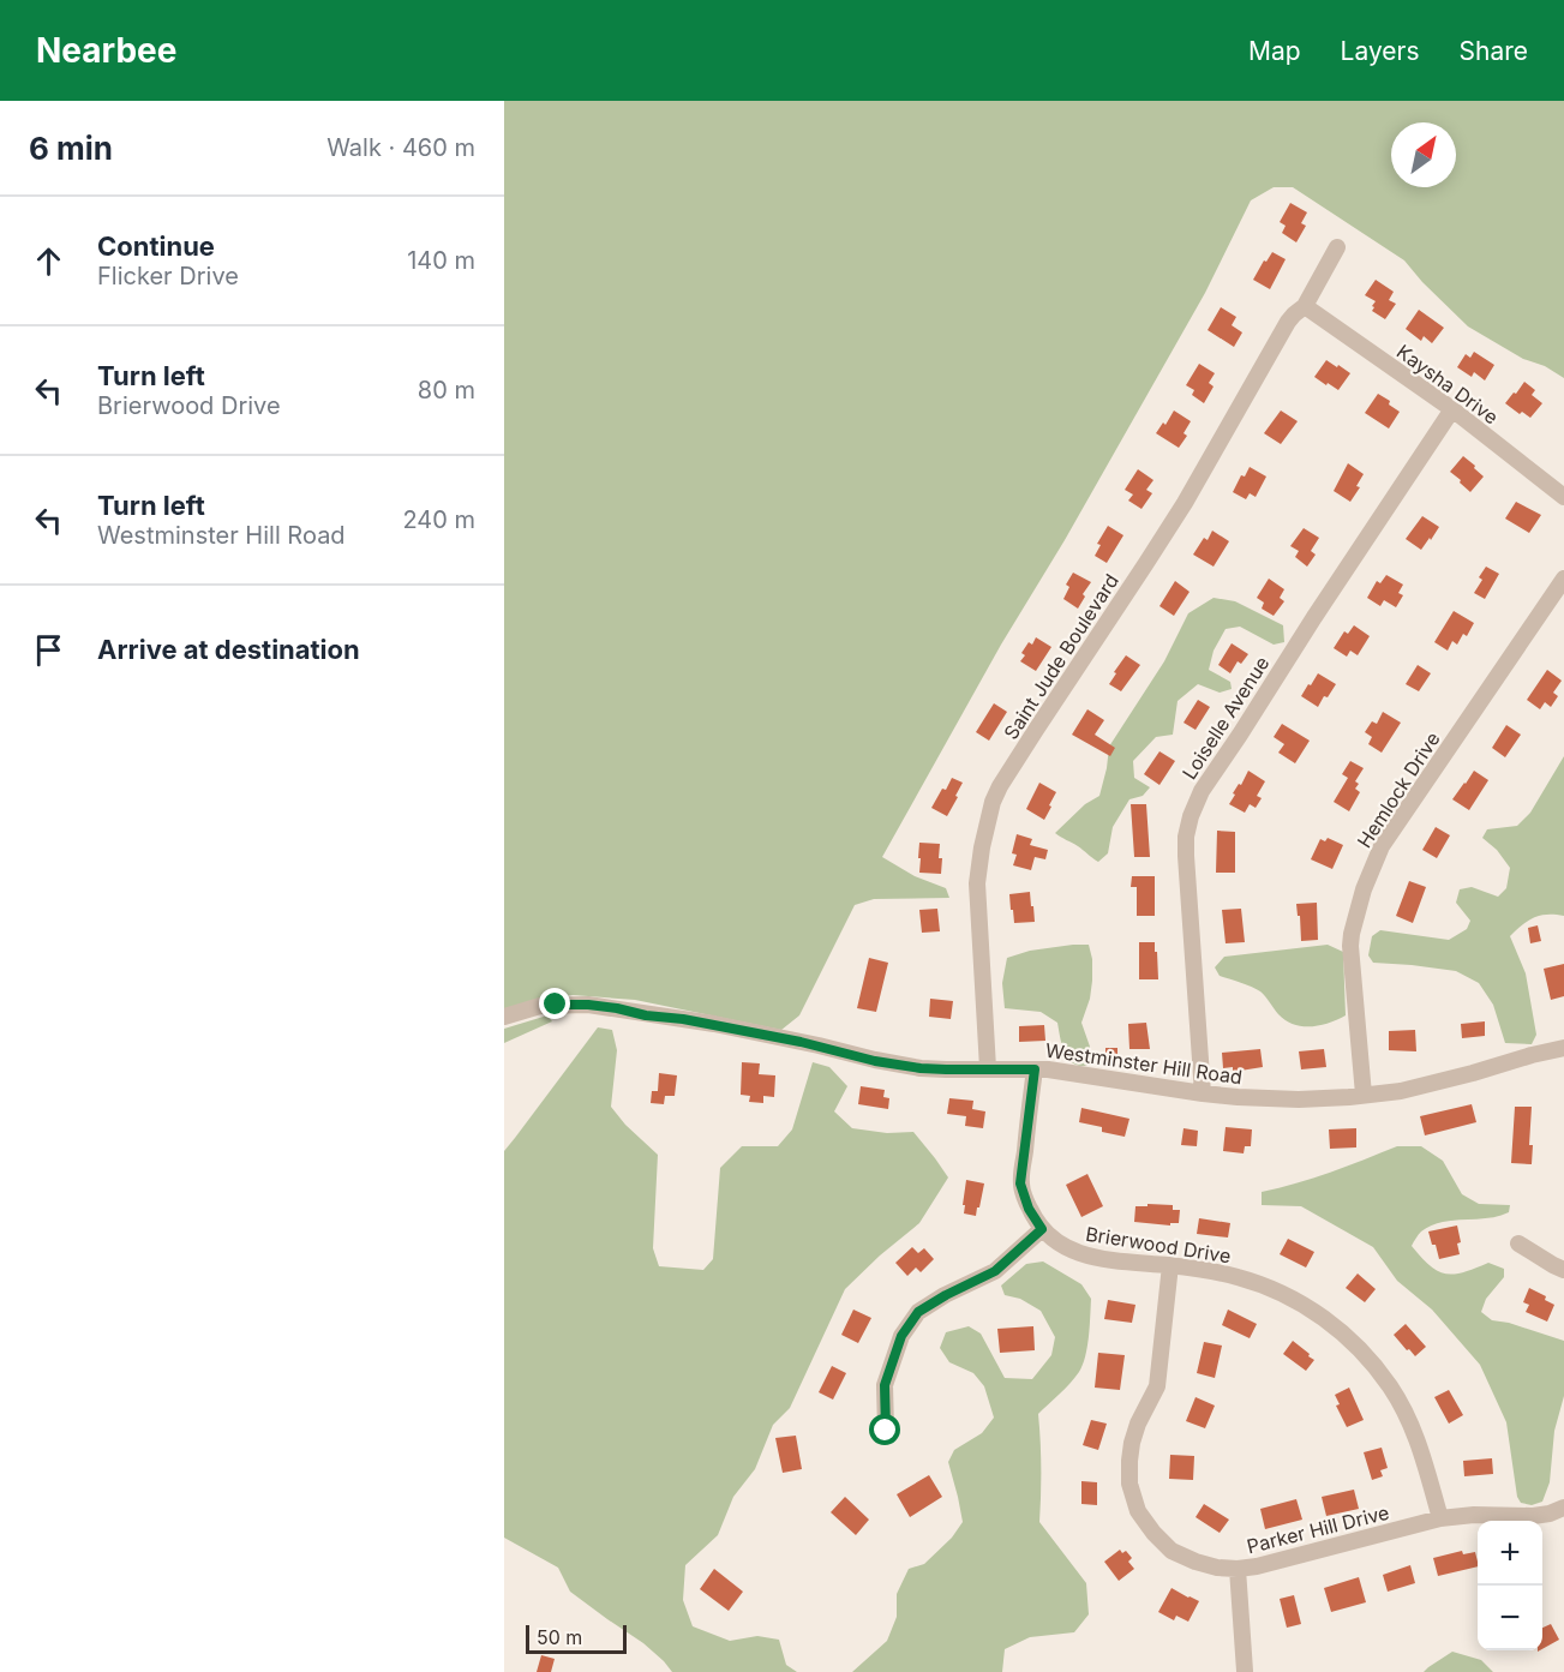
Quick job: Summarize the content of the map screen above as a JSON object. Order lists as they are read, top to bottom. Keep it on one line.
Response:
{"streets":{"street":["Kaysha Drive","Saint Jude Boulevard","Loiselle Avenue","Hemlock Drive","Westminster Hill Road","Brierwood Drive","Parker Hill Drive"]},"crossings":[["Kaysha Drive","Saint Jude Boulevard"],["Kaysha Drive","Loiselle Avenue"],["Saint Jude Boulevard","Westminster Hill Road"],["Loiselle Avenue","Westminster Hill Road"],["Hemlock Drive","Westminster Hill Road"],["Westminster Hill Road","Brierwood Drive"],["Brierwood Drive","Parker Hill Drive"]],"scale_bar":"50 m","north":"top right","page":{"header":"Nearbee","nav":["Map","Layers","Share"],"heading":["6 min","Walk · 460 m"],"list":[["Continue","Flicker Drive","140 m"],["Turn left","Brierwood Drive","80 m"],["Turn left","Westminster Hill Road","240 m"],"Arrive at destination"],"map_buttons":["+","−"],"scale":"50 m"}}
